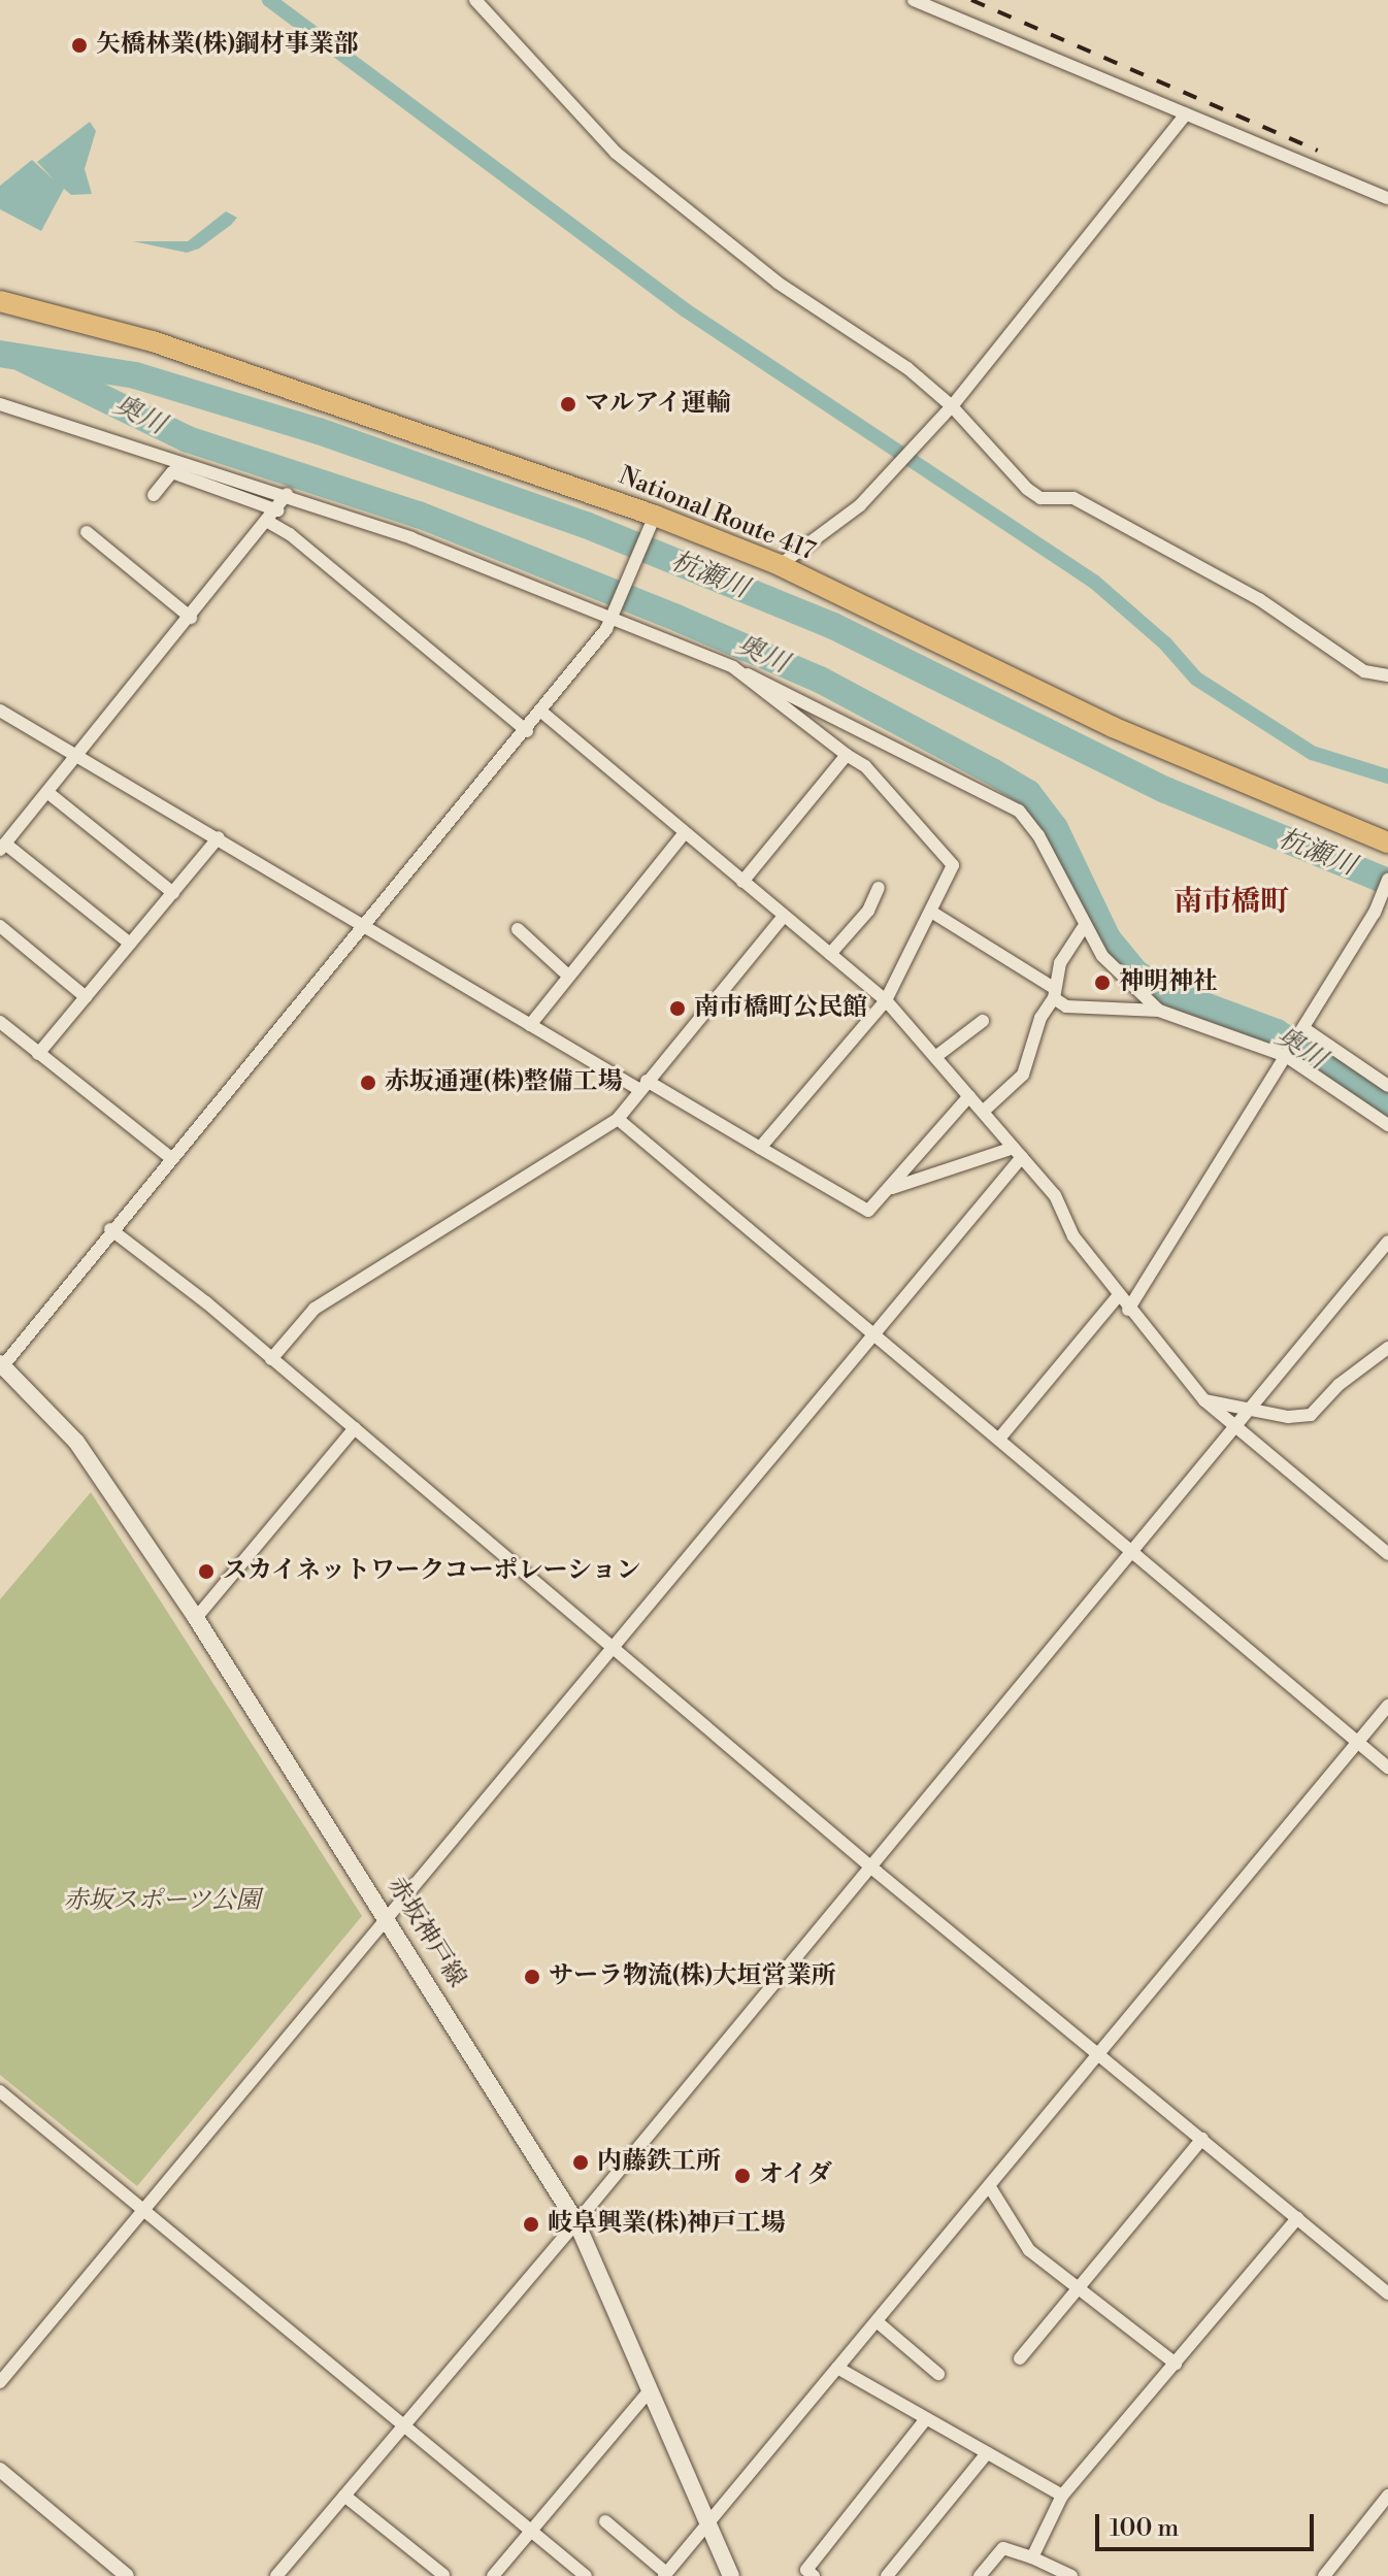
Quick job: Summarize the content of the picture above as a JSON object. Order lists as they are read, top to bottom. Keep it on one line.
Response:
{"streets":{"highway":["National Route 417"],"main road":["赤坂神戸線"]},"districts":["南市橋町"],"water":["奥川","杭瀬川"],"parks":["赤坂スポーツ公園"],"places":["矢橋林業(株)鋼材事業部","マルアイ運輸","神明神社","南市橋町公民館","赤坂通運(株)整備工場","スカイネットワークコーポレーション","サーラ物流(株)大垣営業所","内藤鉄工所","オイダ","岐阜興業(株)神戸工場"],"scale_bar":"100 m"}
